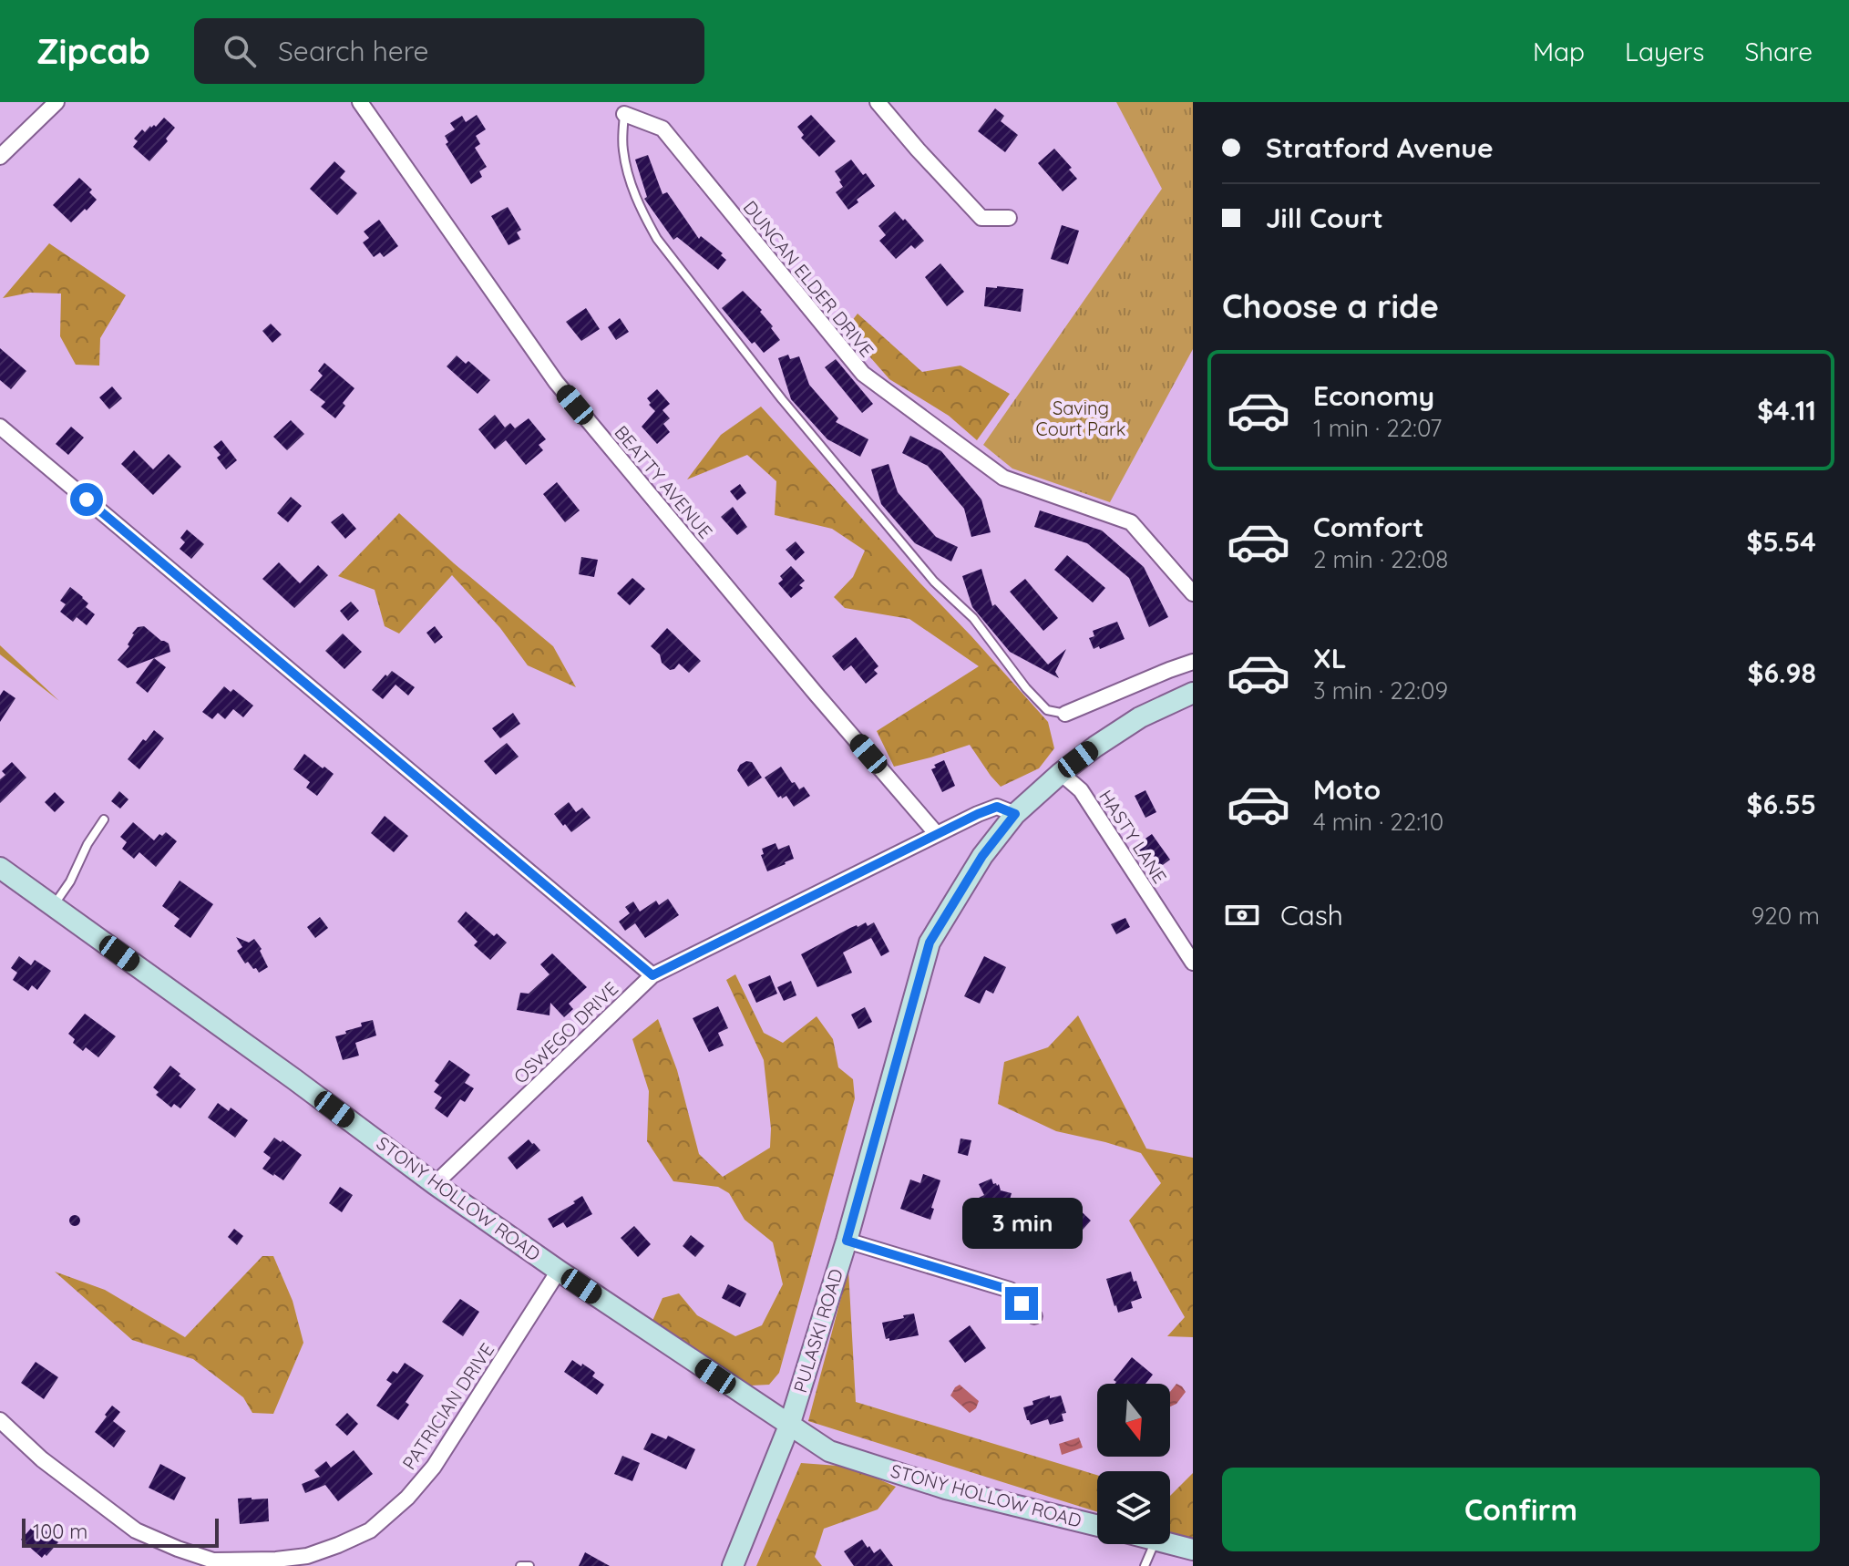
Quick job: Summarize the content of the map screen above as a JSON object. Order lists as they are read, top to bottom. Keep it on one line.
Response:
{"streets":{"street":["DUNCAN ELDER DRIVE","BEATTY AVENUE","HASTY LANE","OSWEGO DRIVE","STONY HOLLOW ROAD","PULASKI ROAD","PATRICIAN DRIVE"]},"crossings":[["BEATTY AVENUE","OSWEGO DRIVE"],["HASTY LANE","PULASKI ROAD"],["OSWEGO DRIVE","STONY HOLLOW ROAD"],["OSWEGO DRIVE","PULASKI ROAD"],["STONY HOLLOW ROAD","PULASKI ROAD"],["STONY HOLLOW ROAD","PATRICIAN DRIVE"]],"parks":["Saving Court Park"],"scale_bar":"100 m","north":"bottom","page":{"header":"Zipcab","search":"Search here","nav":["Map","Layers","Share"],"banner":["Stratford Avenue","Jill Court"],"heading":"Choose a ride","list":[{"name":"Economy","note":"1 min · 22:07","value":"$4.11"},{"name":"Comfort","note":"2 min · 22:08","value":"$5.54"},{"name":"XL","note":"3 min · 22:09","value":"$6.98"},{"name":"Moto","note":"4 min · 22:10","value":"$6.55"}],"pay":["Cash","920 m"],"bubble":"3 min","buttons":"Confirm","scale":"100 m"}}
